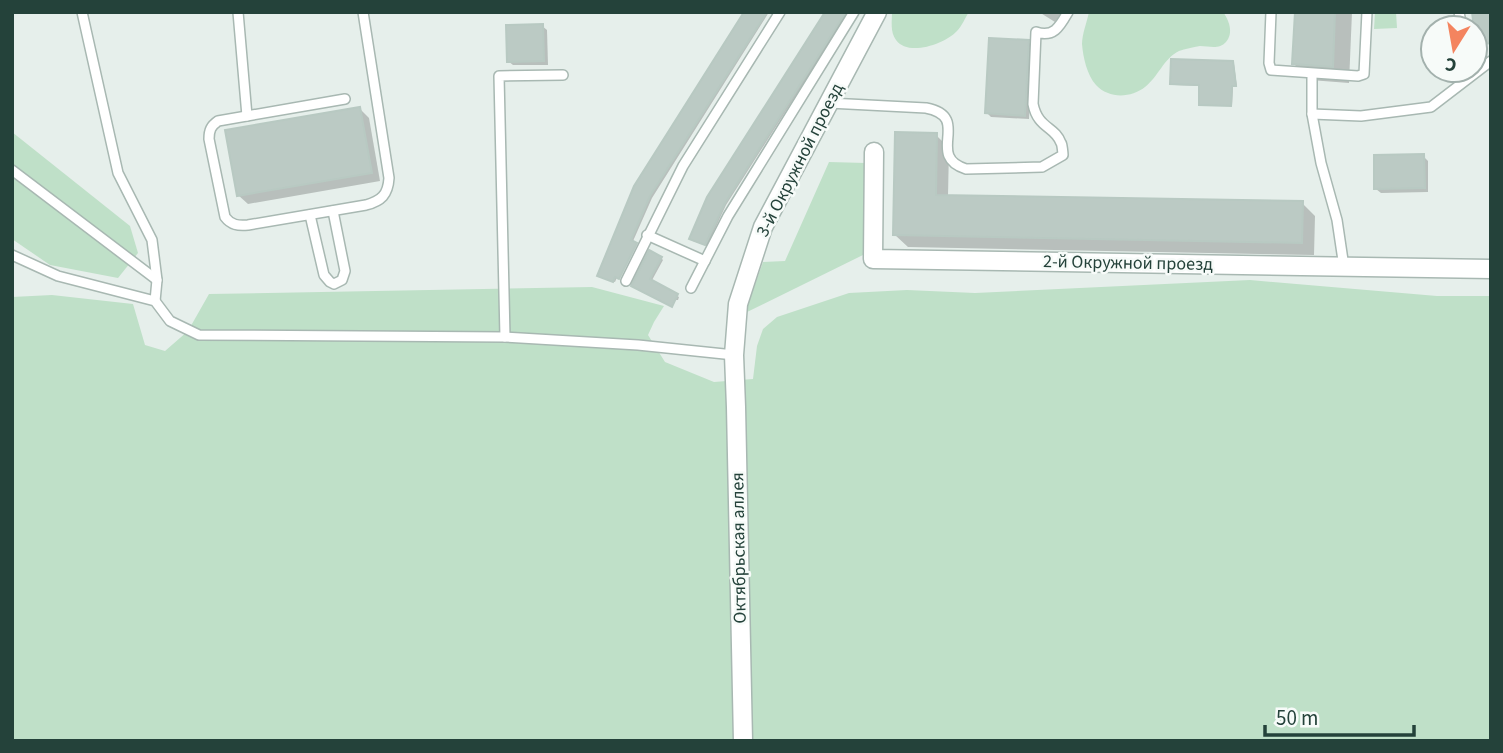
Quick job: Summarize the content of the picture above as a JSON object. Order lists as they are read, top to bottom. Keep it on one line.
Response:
{"streets":{"street":["3-й Окружной проезд","2-й Окружной проезд","Октябрьская аллея"]},"crossings":[["3-й Окружной проезд","Октябрьская аллея"]],"scale_bar":"50 m","north":"bottom"}
